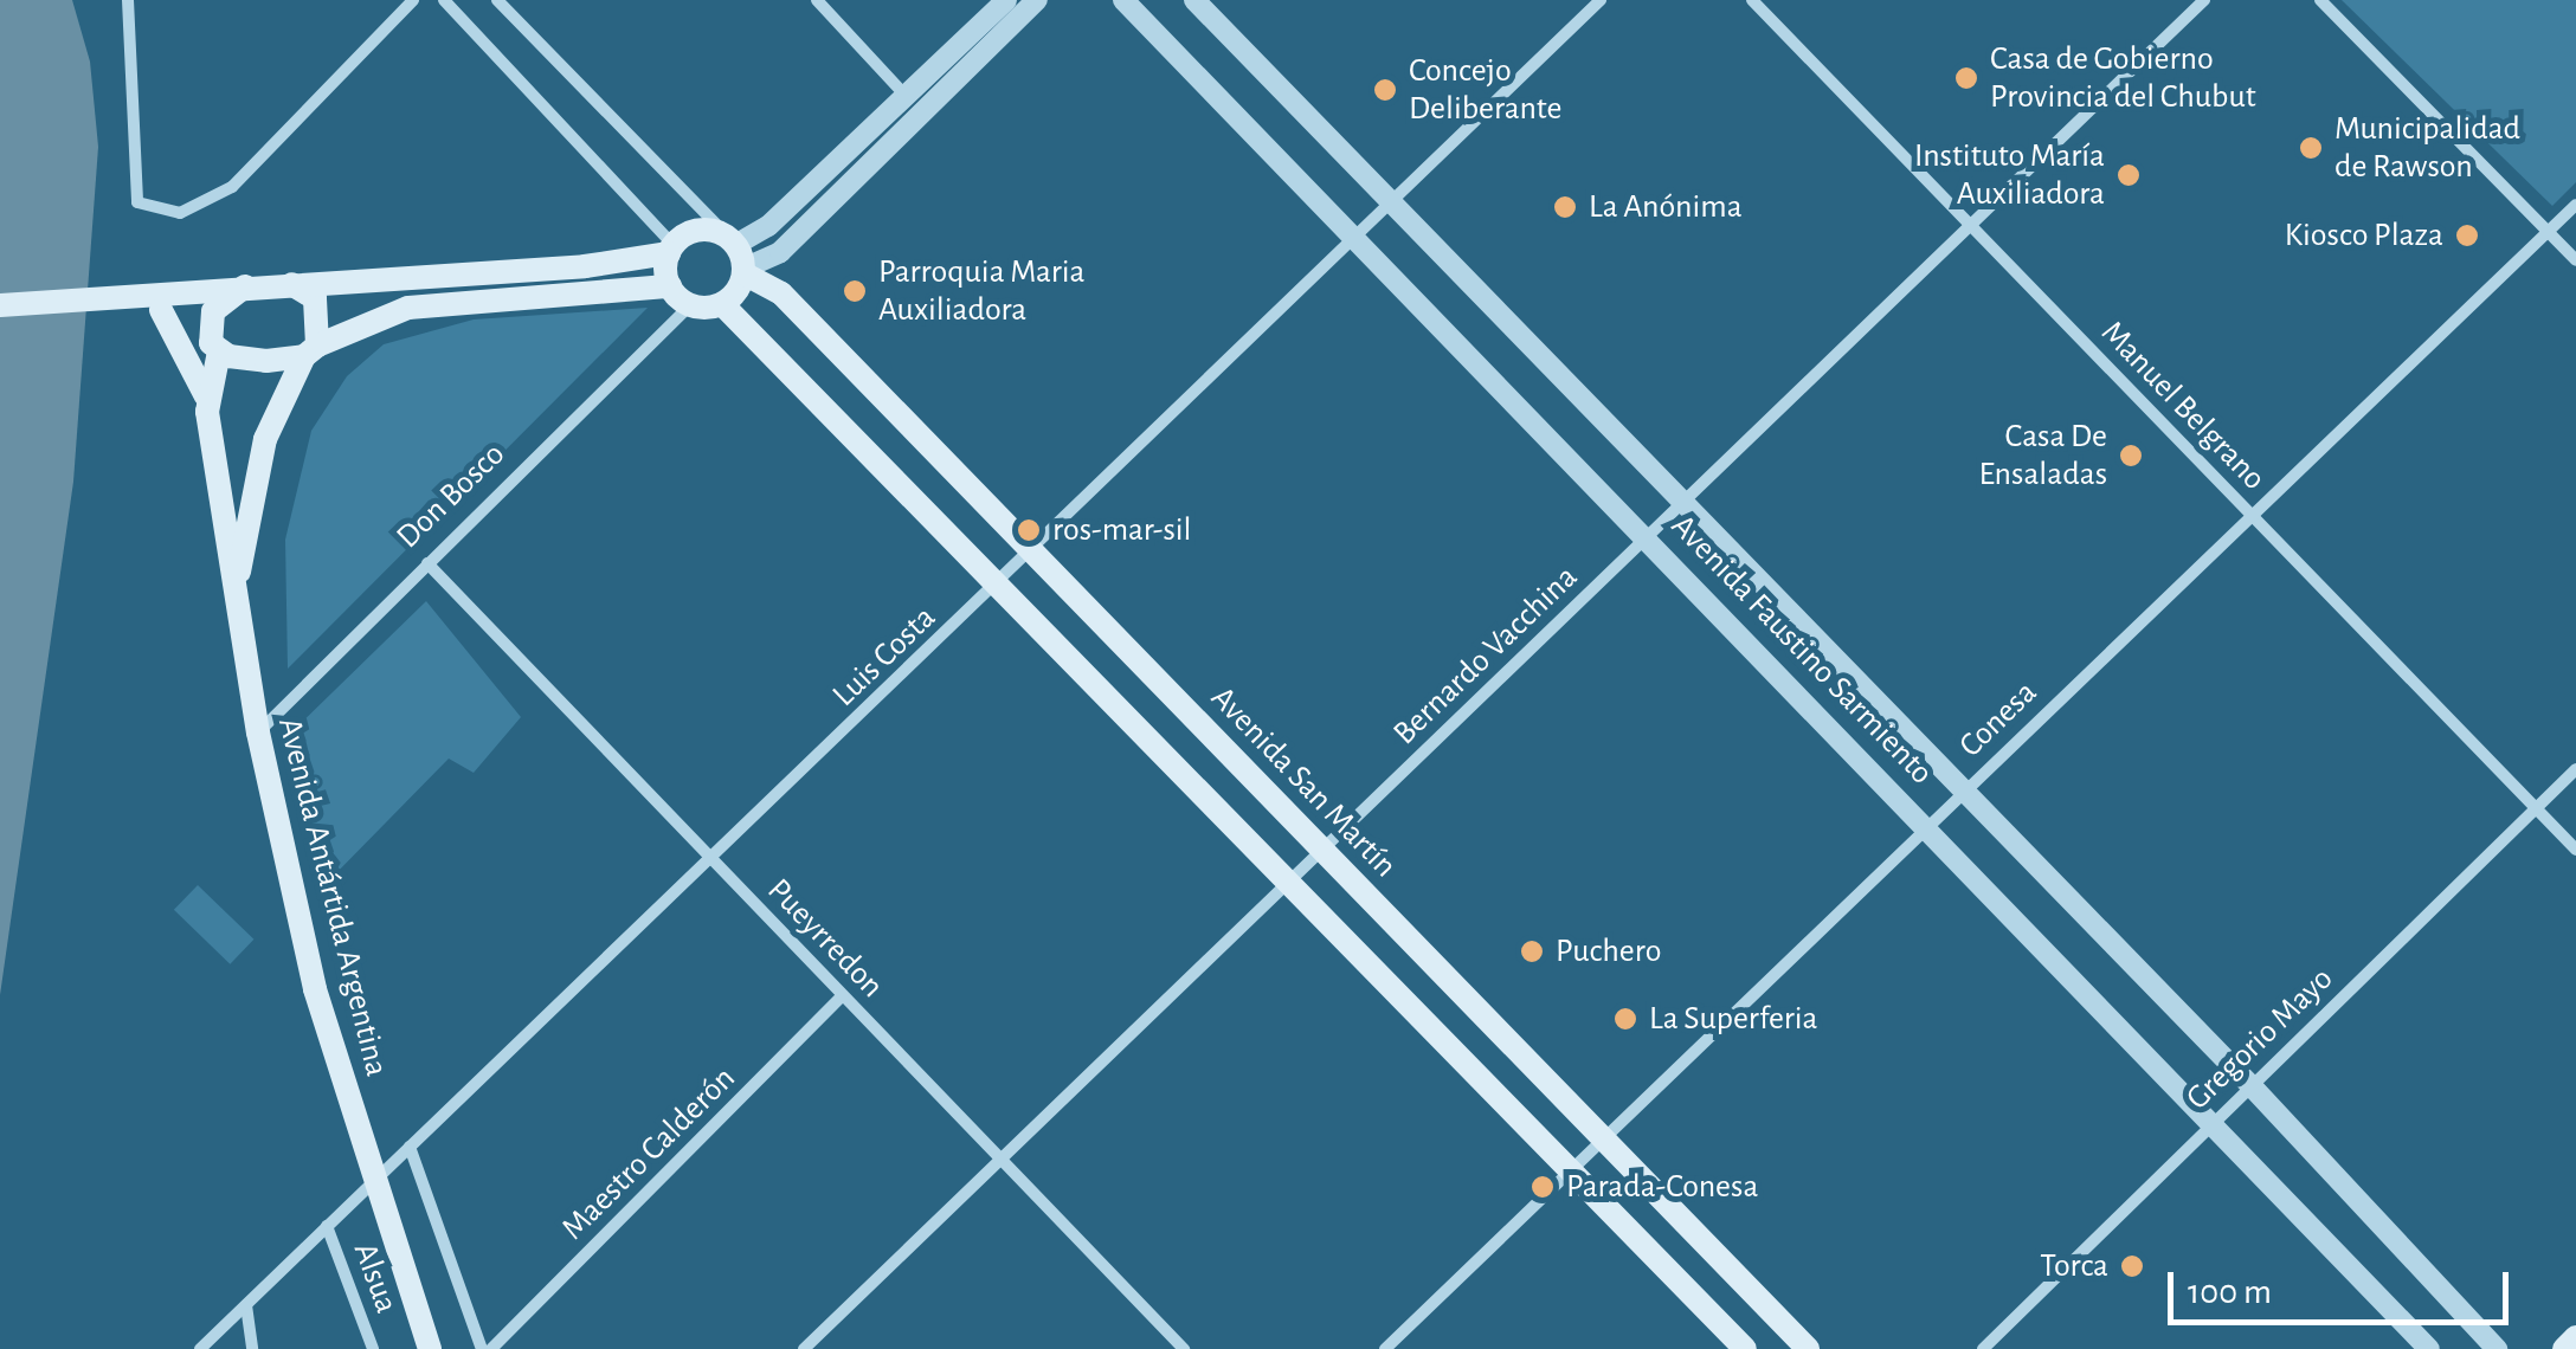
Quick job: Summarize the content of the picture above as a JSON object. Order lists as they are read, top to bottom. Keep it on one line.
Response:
{"streets":{"main road":["Avenida San Martín","Avenida Antártida Argentina"],"street":["Manuel Belgrano","Don Bosco","Avenida Faustino Sarmiento","Bernardo Vacchina","Luis Costa","Conesa","Pueyrredon","Gregorio Mayo","Maestro Calderón","Alsua"]},"crossings":[["Manuel Belgrano","Bernardo Vacchina"],["Manuel Belgrano","Conesa"],["Manuel Belgrano","Gregorio Mayo"],["Don Bosco","Avenida San Martín"],["Don Bosco","Avenida Antártida Argentina"],["Don Bosco","Pueyrredon"],["Avenida Faustino Sarmiento","Bernardo Vacchina"],["Avenida Faustino Sarmiento","Luis Costa"],["Avenida Faustino Sarmiento","Conesa"],["Avenida Faustino Sarmiento","Gregorio Mayo"],["Bernardo Vacchina","Avenida San Martín"],["Bernardo Vacchina","Pueyrredon"],["Luis Costa","Avenida San Martín"],["Luis Costa","Avenida Antártida Argentina"],["Luis Costa","Pueyrredon"],["Luis Costa","Alsua"],["Conesa","Avenida San Martín"],["Pueyrredon","Maestro Calderón"]],"places":["Casa de Gobierno Provincia del Chubut","Concejo Deliberante","Municipalidad de Rawson","Instituto María Auxiliadora","La Anónima","Kiosco Plaza","Parroquia Maria Auxiliadora","Casa De Ensaladas","ros-mar-sil","Puchero","La Superferia","Parada-Conesa","Torca"],"scale_bar":"100 m"}
